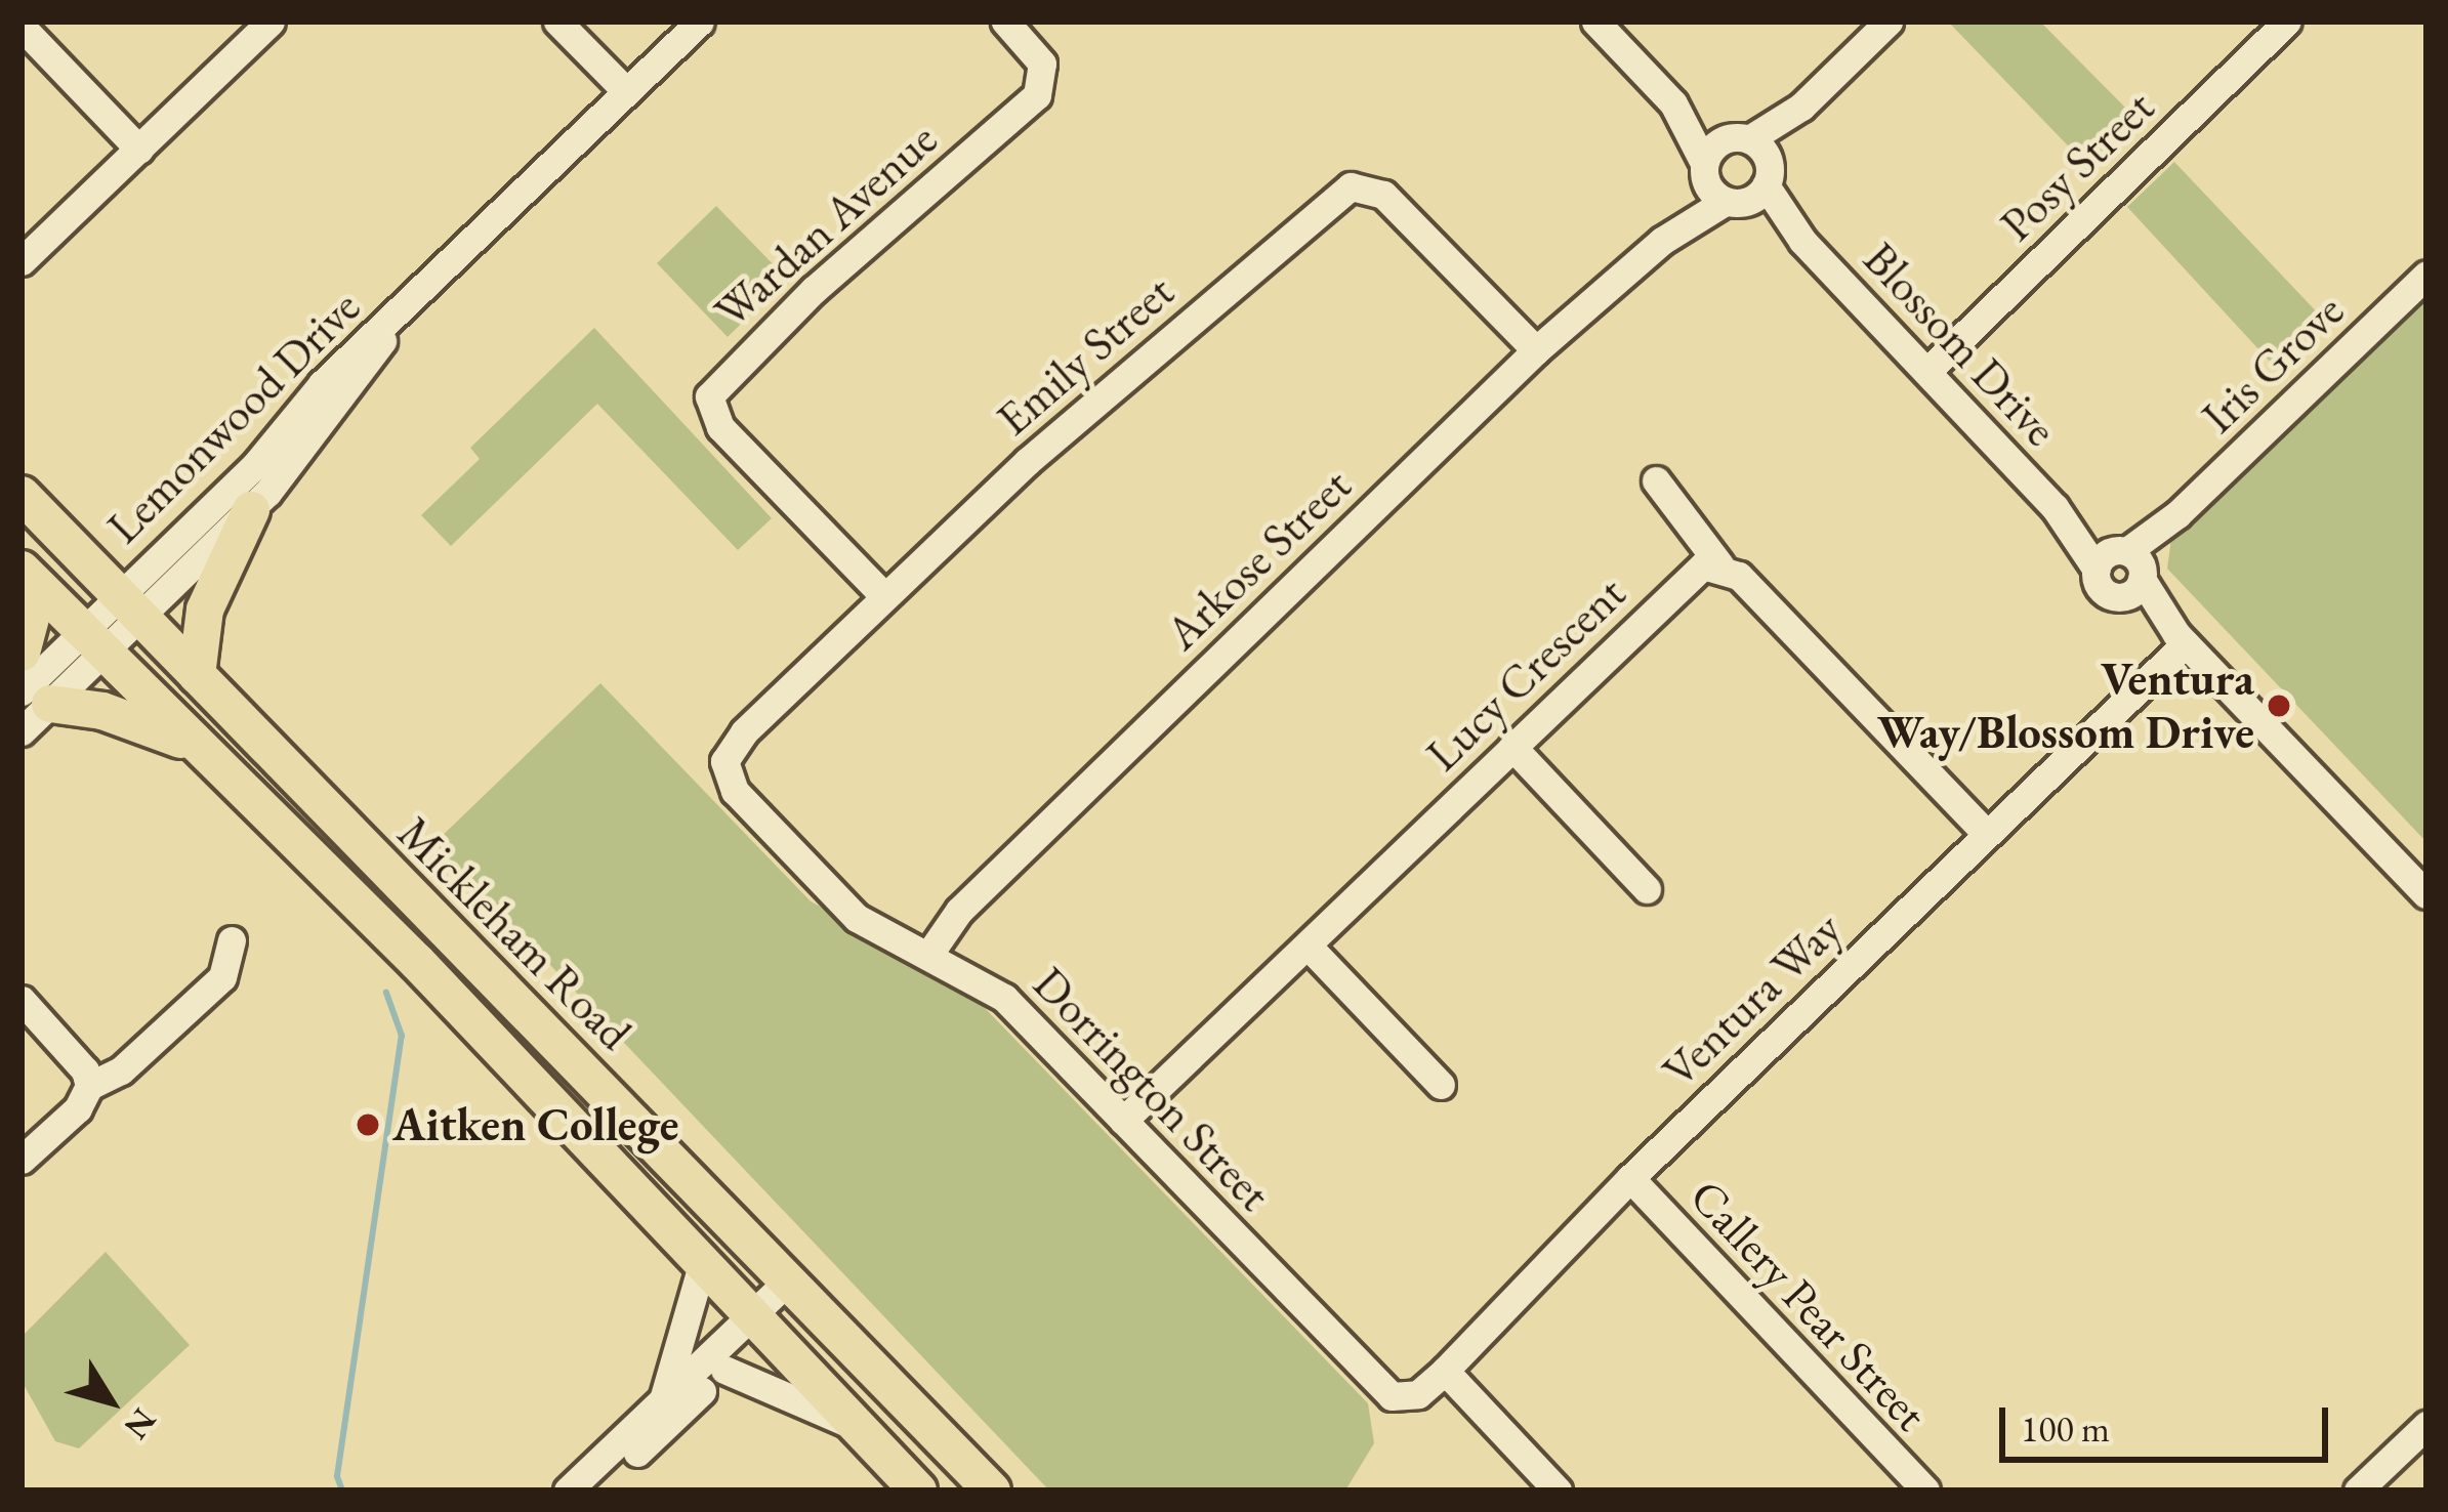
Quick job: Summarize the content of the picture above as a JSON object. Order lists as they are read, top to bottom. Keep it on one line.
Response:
{"streets":{"main road":["Mickleham Road"],"street":["Posy Street","Wardan Avenue","Blossom Drive","Emily Street","Iris Grove","Lemonwood Drive","Arkose Street","Lucy Crescent","Ventura Way","Dorrington Street","Callery Pear Street"]},"crossings":[["Posy Street","Blossom Drive"],["Wardan Avenue","Emily Street"],["Blossom Drive","Iris Grove"],["Blossom Drive","Arkose Street"],["Blossom Drive","Ventura Way"],["Emily Street","Arkose Street"],["Emily Street","Dorrington Street"],["Lemonwood Drive","Mickleham Road"],["Arkose Street","Dorrington Street"],["Lucy Crescent","Dorrington Street"],["Ventura Way","Dorrington Street"],["Ventura Way","Callery Pear Street"]],"places":["Ventura Way/Blossom Drive","Aitken College"],"scale_bar":"100 m","north":"bottom right"}
